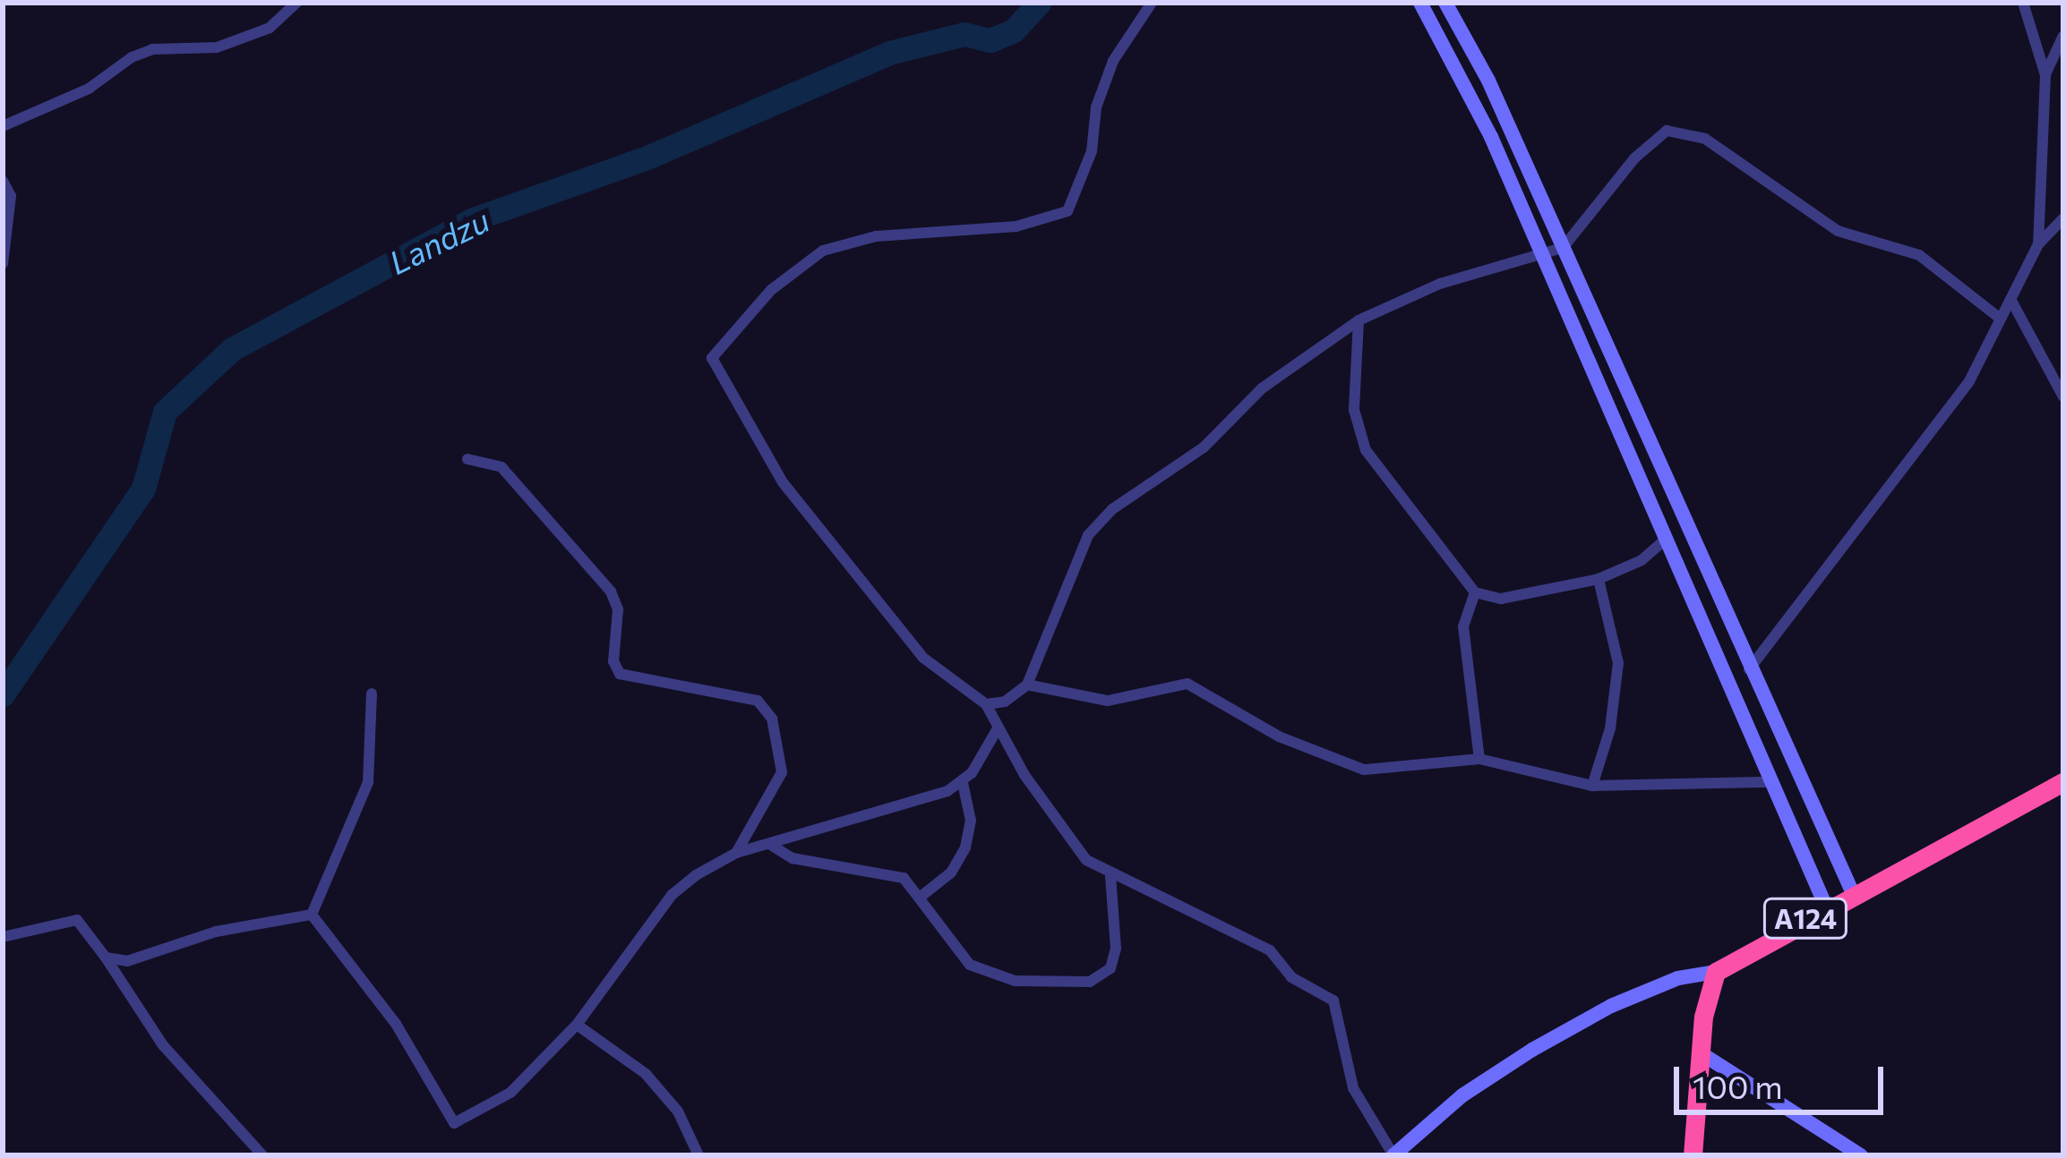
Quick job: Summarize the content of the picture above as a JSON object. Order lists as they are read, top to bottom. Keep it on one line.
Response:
{"streets":{"highway":["A124"]},"water":["Landzu"],"scale_bar":"100 m"}
